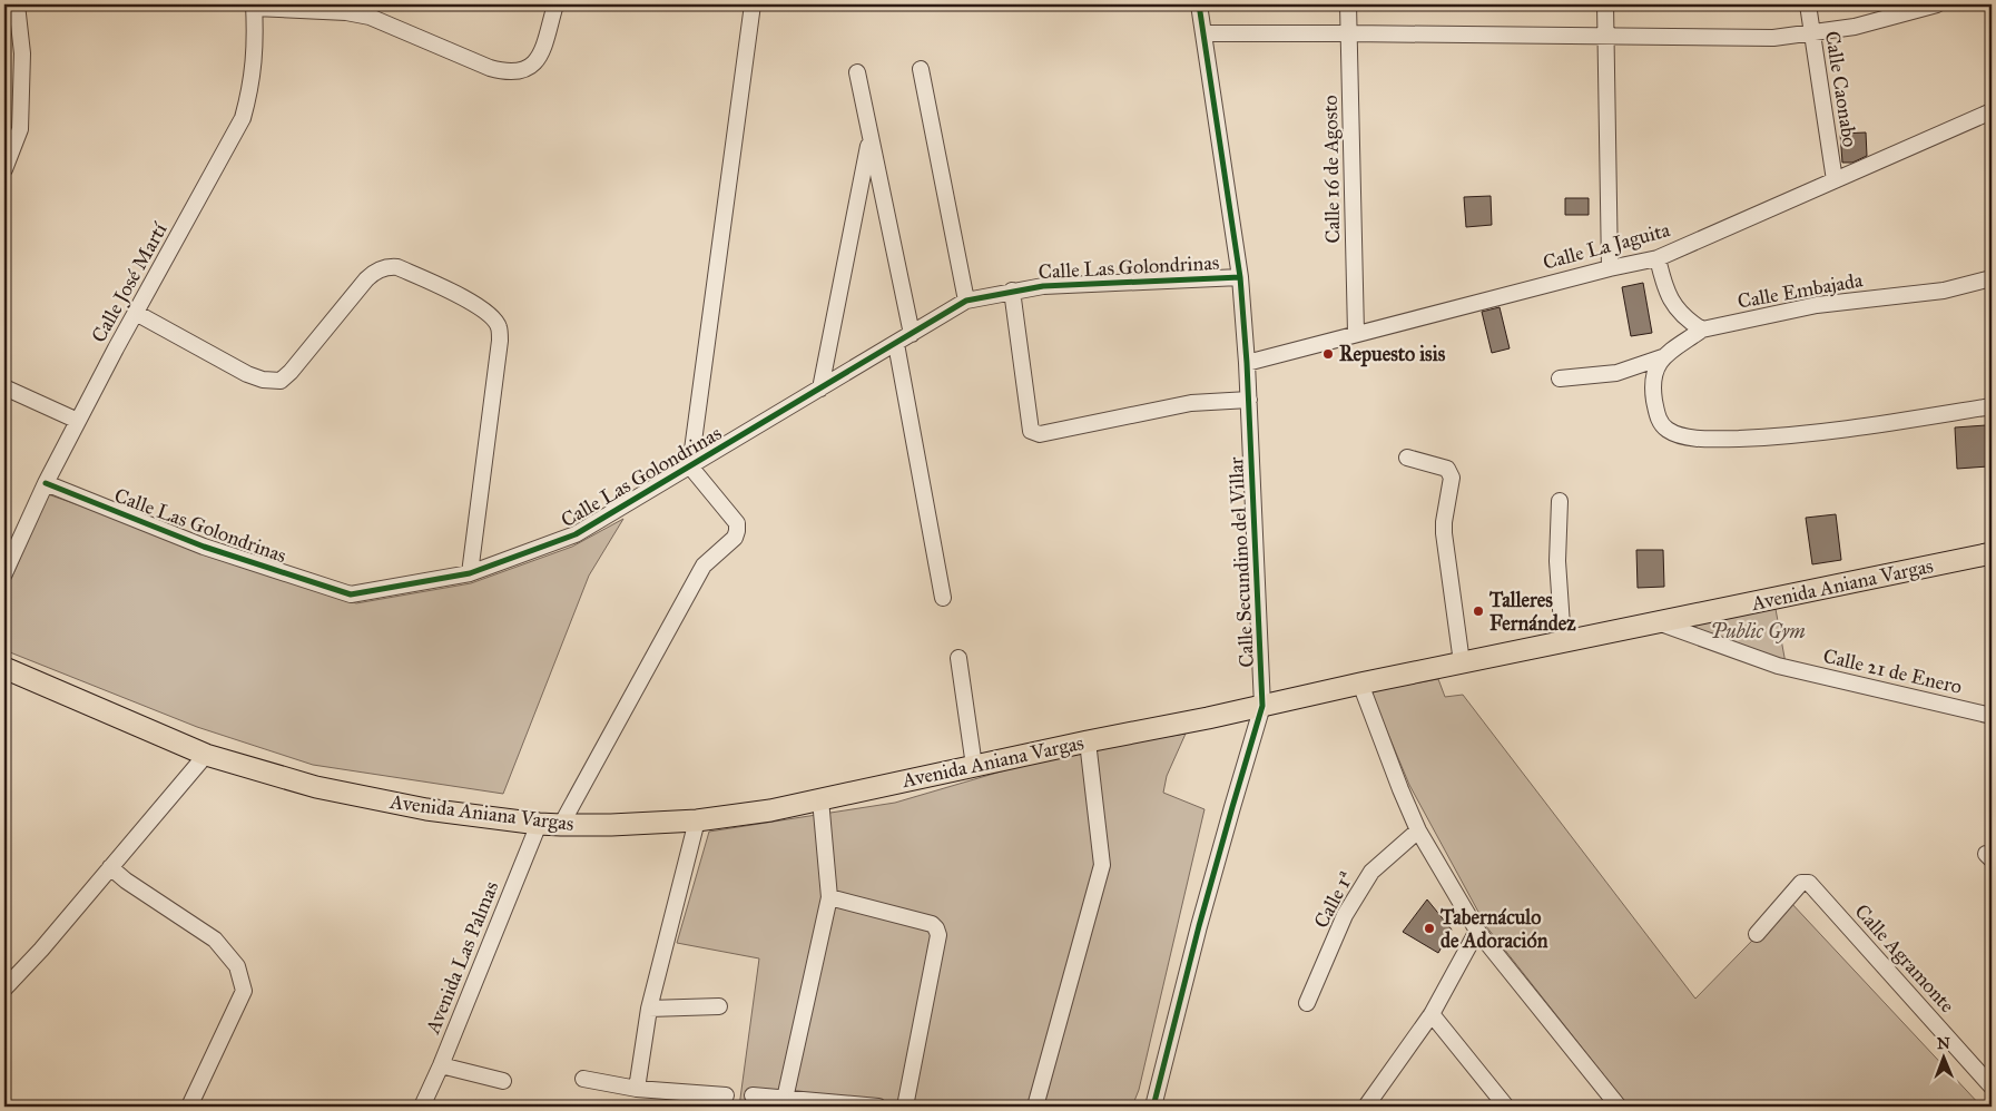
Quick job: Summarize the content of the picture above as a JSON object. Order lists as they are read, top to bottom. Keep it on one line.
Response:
{"streets":{"main road":["Avenida Aniana Vargas"],"street":["Calle Caonabo","Calle 16 de Agosto","Calle La Jaguita","Calle Las Golondrinas","Calle José Martí","Calle Embajada","Calle Secundino del Villar","Calle 21 de Enero","Calle 1ª","Avenida Las Palmas","Calle Agramonte"]},"crossings":[["Calle Caonabo","Calle La Jaguita"],["Calle 16 de Agosto","Calle La Jaguita"],["Calle La Jaguita","Calle Secundino del Villar"],["Calle Las Golondrinas","Calle José Martí"],["Calle Las Golondrinas","Calle Secundino del Villar"],["Calle Secundino del Villar","Avenida Aniana Vargas"],["Avenida Aniana Vargas","Calle 21 de Enero"],["Avenida Aniana Vargas","Avenida Las Palmas"]],"parks":["Public Gym"],"places":["Repuesto isis","Talleres Fernández","Tabernáculo de Adoración"],"north":"top"}
